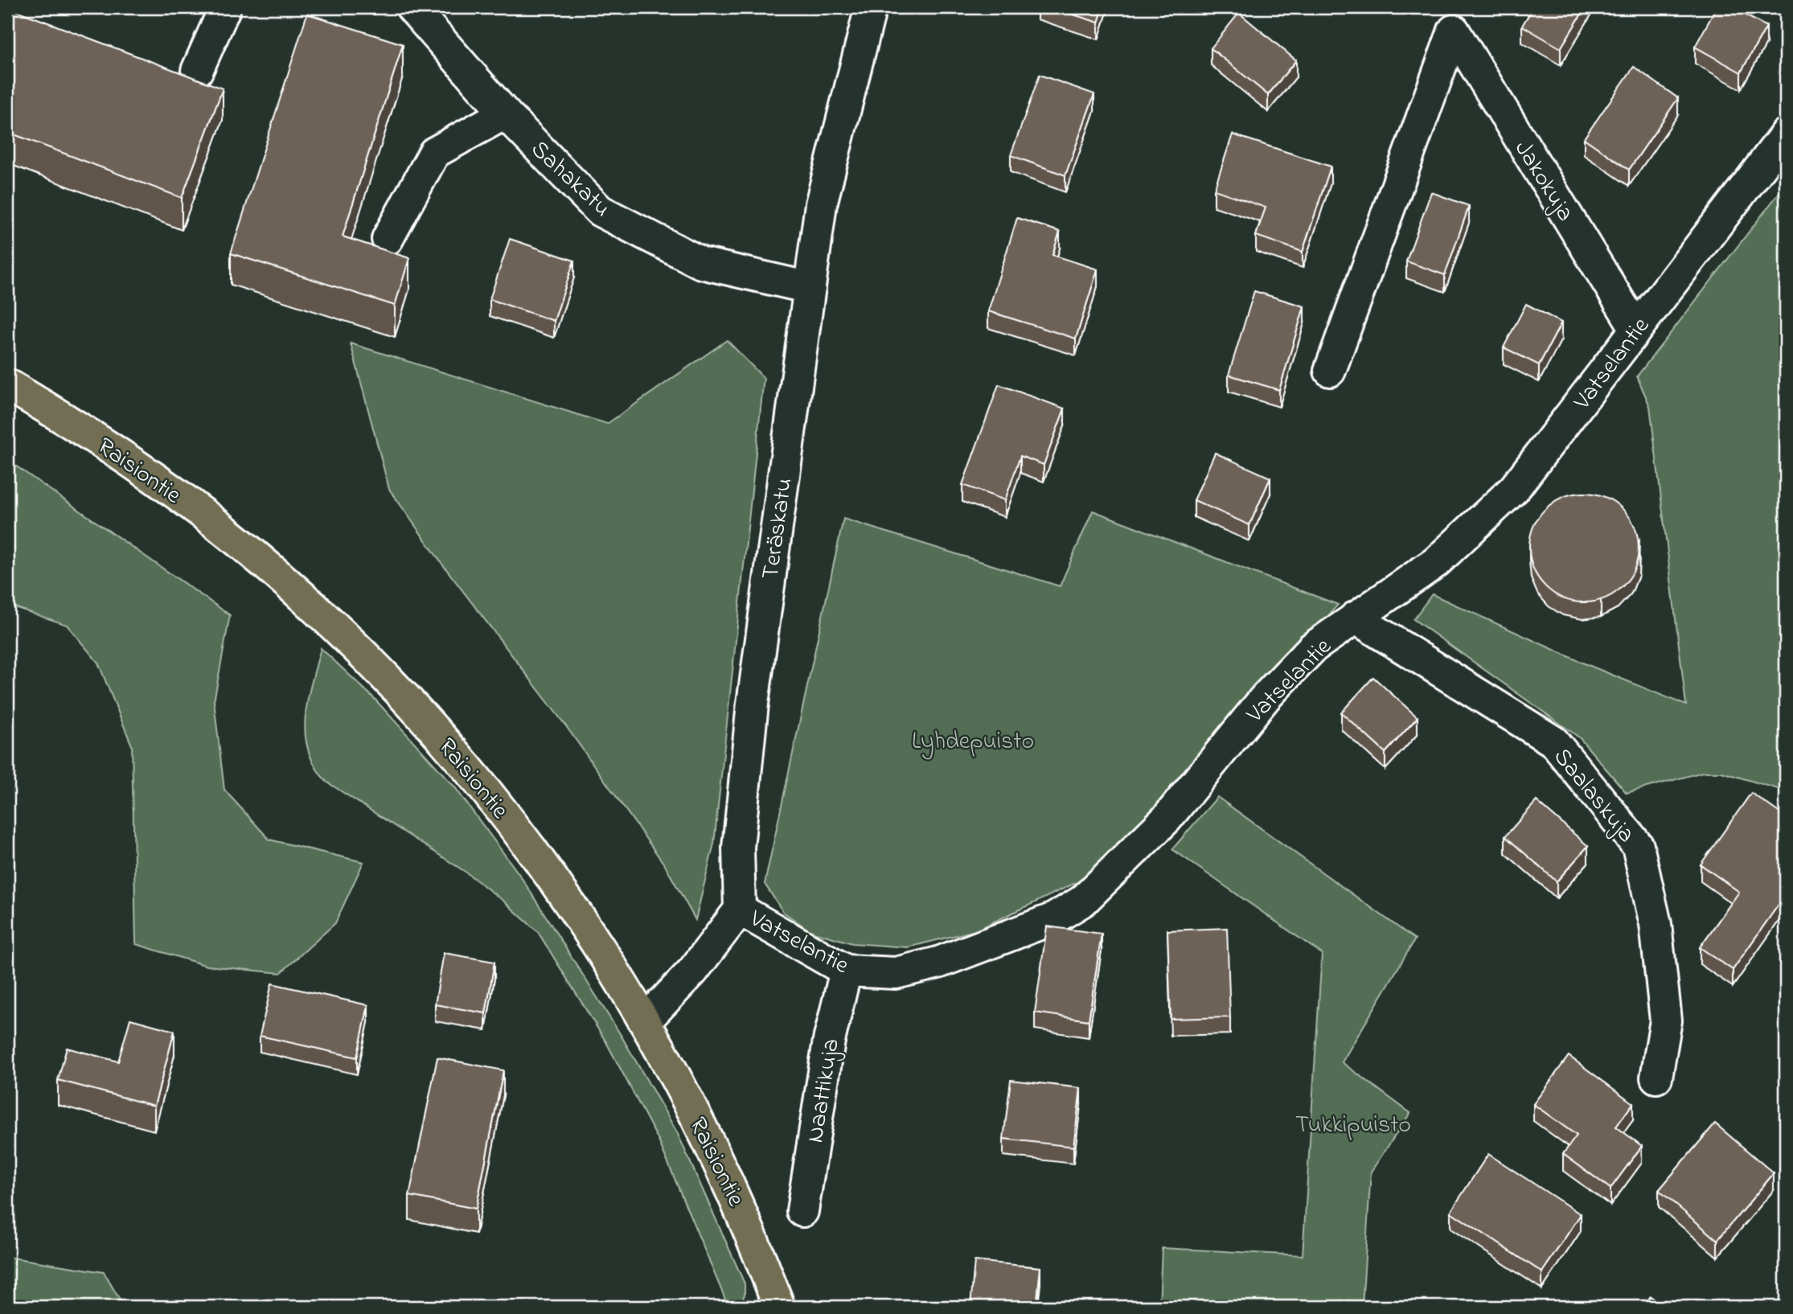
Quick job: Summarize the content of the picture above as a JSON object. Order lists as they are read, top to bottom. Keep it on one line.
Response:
{"streets":{"main road":["Raisiontie"],"street":["Sahakatu","Jakokuja","Vatselantie","Teräskatu","Saalaskuja","Naattikuja"]},"crossings":[["Sahakatu","Teräskatu"],["Jakokuja","Vatselantie"],["Vatselantie","Teräskatu"],["Vatselantie","Saalaskuja"],["Vatselantie","Naattikuja"]],"parks":["Lyhdepuisto","Tukkipuisto"]}
